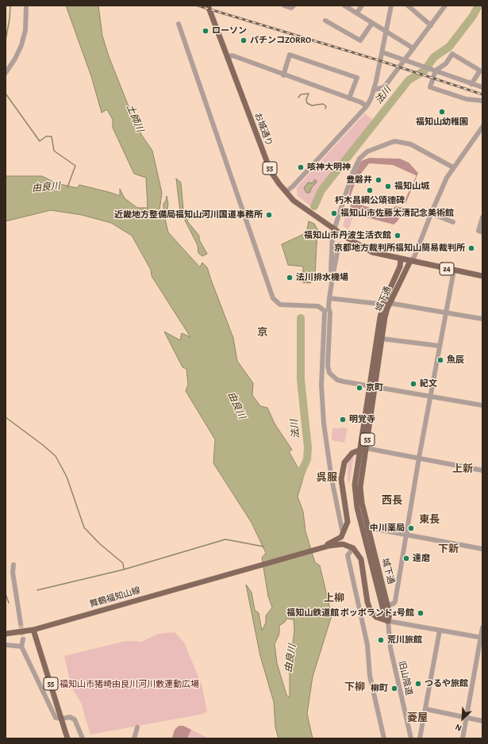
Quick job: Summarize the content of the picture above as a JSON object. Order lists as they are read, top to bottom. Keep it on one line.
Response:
{"streets":{"main road":["お城通り","55","24","城下通","舞鶴福知山線"],"street":["旧山陰道"]},"crossings":[["お城通り","24"],["お城通り","城下通"],["55","舞鶴福知山線"],["24","城下通"],["城下通","舞鶴福知山線"],["城下通","旧山陰道"]],"districts":["京","上新","呉服","西長","東長","下新","上柳","下柳","菱屋"],"water":["法川","土師川","由良川"],"parks":["福知山市猪崎由良川河川敷運動広場"],"places":["ローソン","パチンコZORRO","福知山幼稚園","咳神大明神","豊磐井","福知山城","朽木昌綱公頌德碑","福知山市佐藤太清記念美術館","近畿地方整備局福知山河川国道事務所","福知山市丹波生活衣館","京都地方裁判所福知山簡易裁判所","法川排水機場","魚辰","紀文","京町","明覚寺","中川薬局","達磨","福知山鉄道館 ポッポランド2号館","荒川旅館","つるや旅館","柳町"],"north":"bottom left"}
